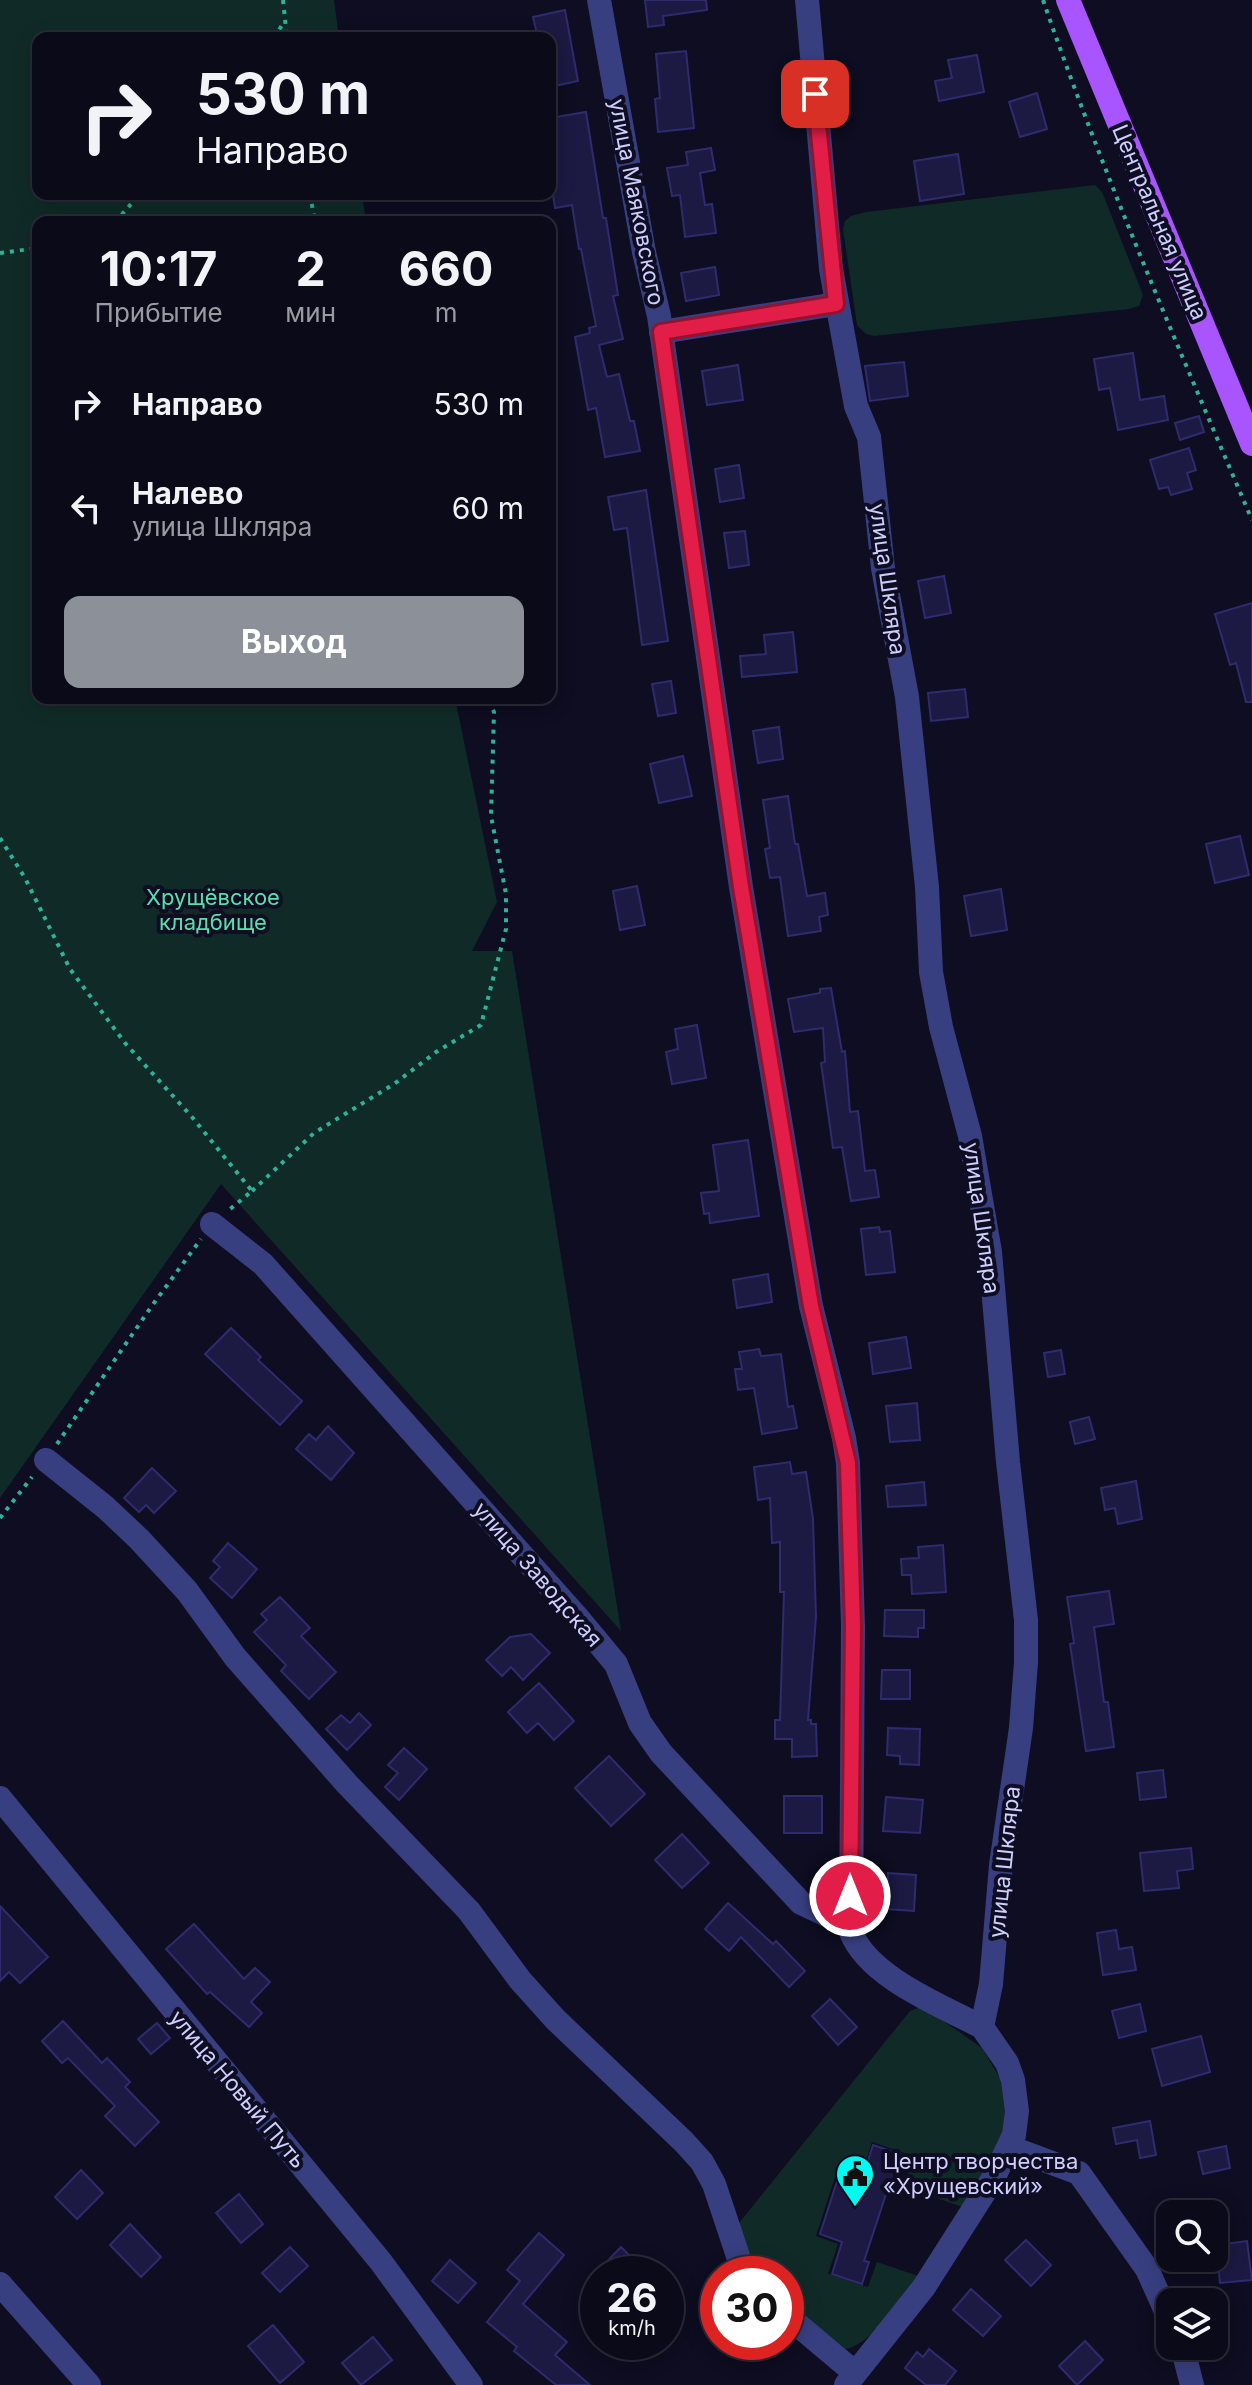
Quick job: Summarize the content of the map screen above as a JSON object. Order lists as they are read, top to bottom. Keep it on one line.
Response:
{"streets":{"main road":["Центральная улица"],"street":["улица Маяковского","улица Шкляра","улица Заводская","улица Новый Путь"]},"crossings":[["улица Маяковского","улица Заводская"]],"parks":["Хрущёвское кладбище"],"places":{"public building":["Центр творчества «Хрущевский»"]},"page":{"turn":["530 m","Направо"],"eta":["10:17","Прибытие","2","мин","660","m"],"list":[{"name":"Направо","value":"530 m"},{"name":"Налево","note":"улица Шкляра","value":"60 m"}],"buttons":"Выход","speed":"26 km/h","limit":"30"}}
